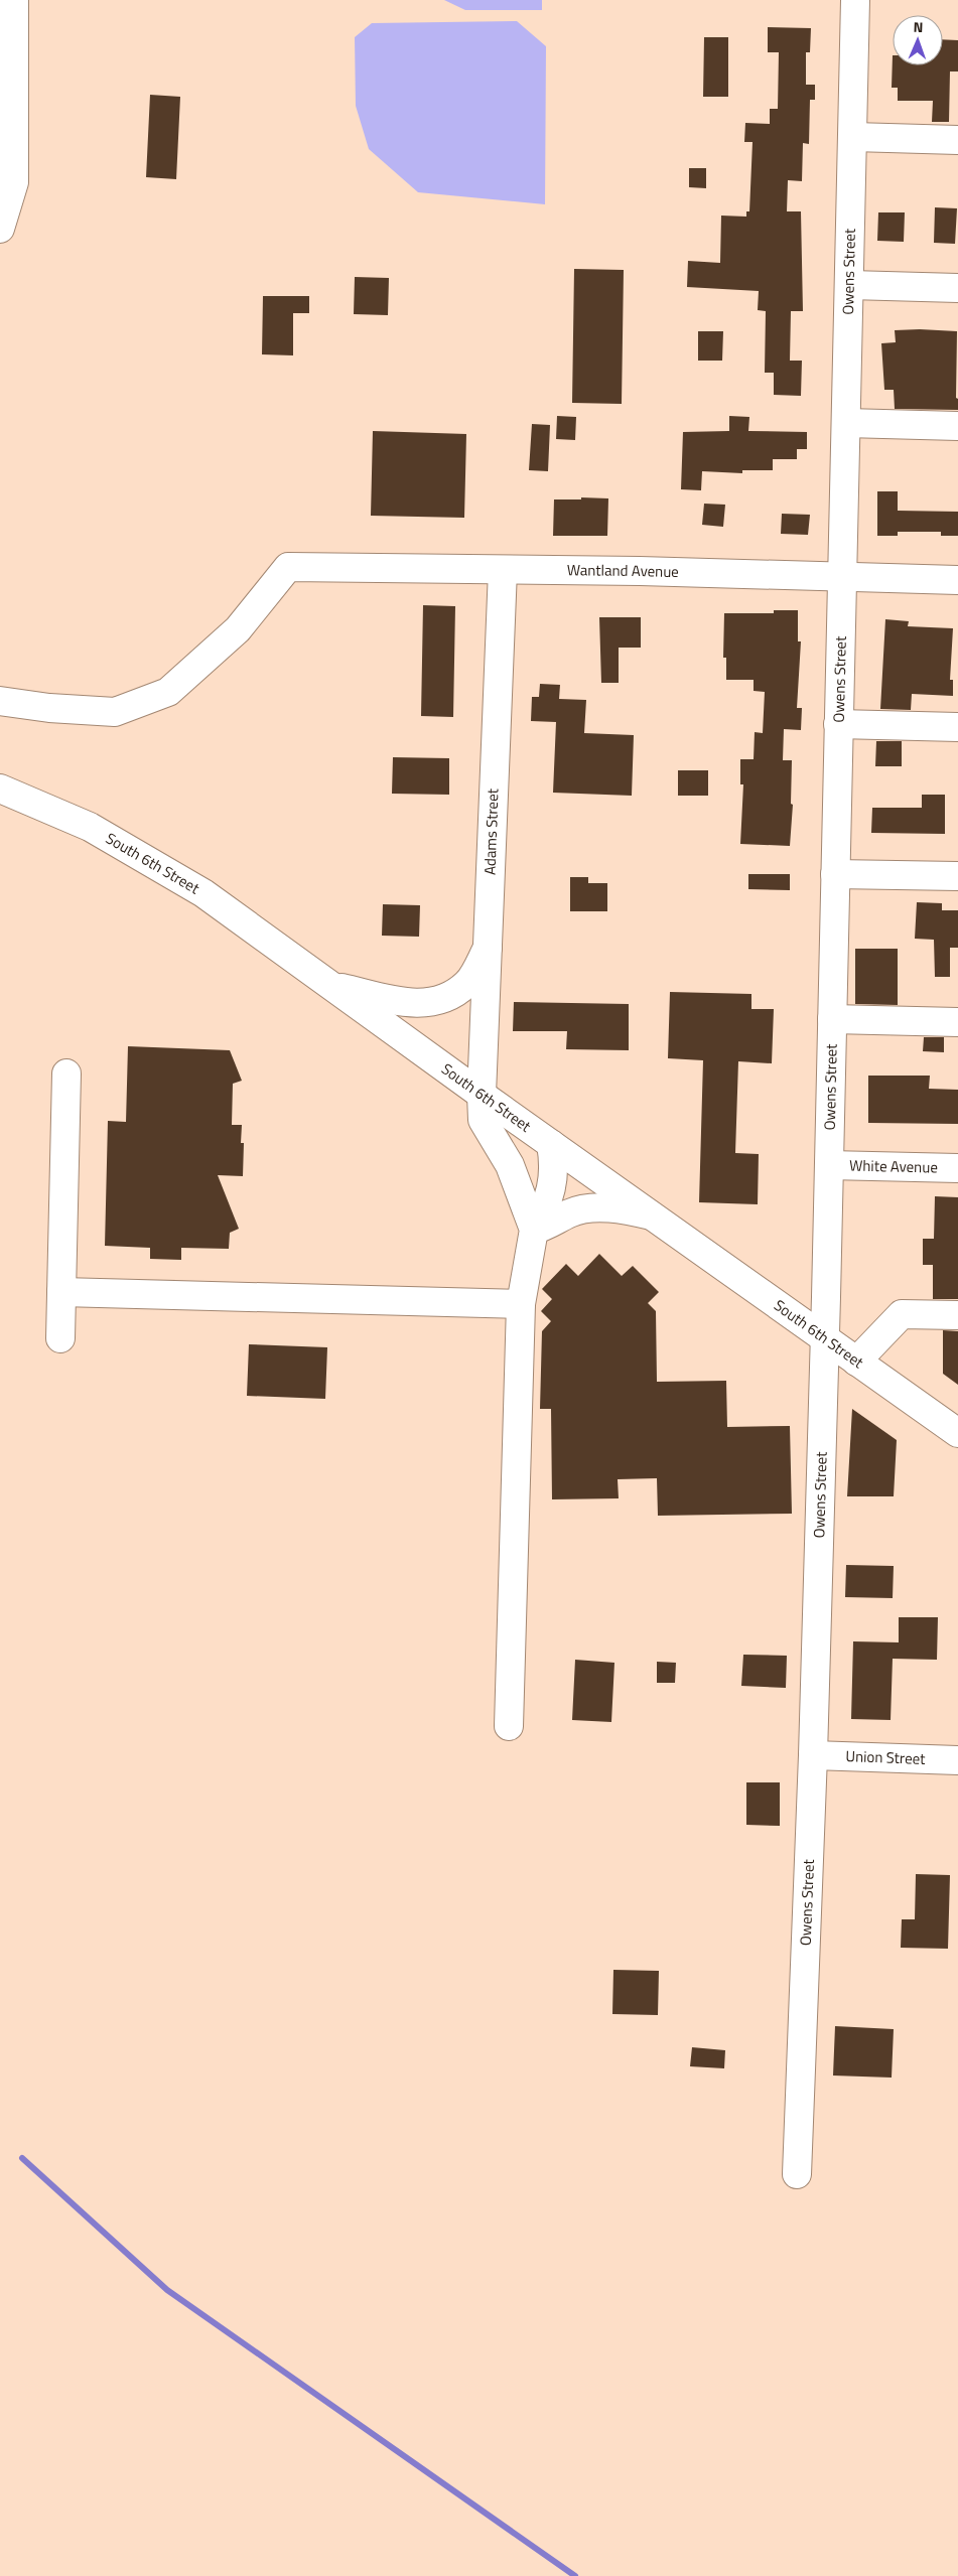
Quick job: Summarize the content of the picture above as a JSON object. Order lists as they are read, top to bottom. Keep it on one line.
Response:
{"streets":{"street":["Owens Street","Wantland Avenue","Adams Street","South 6th Street","White Avenue","Union Street"]},"crossings":[["Owens Street","Wantland Avenue"],["Owens Street","South 6th Street"],["Owens Street","White Avenue"],["Owens Street","Union Street"],["Wantland Avenue","Adams Street"],["Adams Street","South 6th Street"]],"north":"top"}
